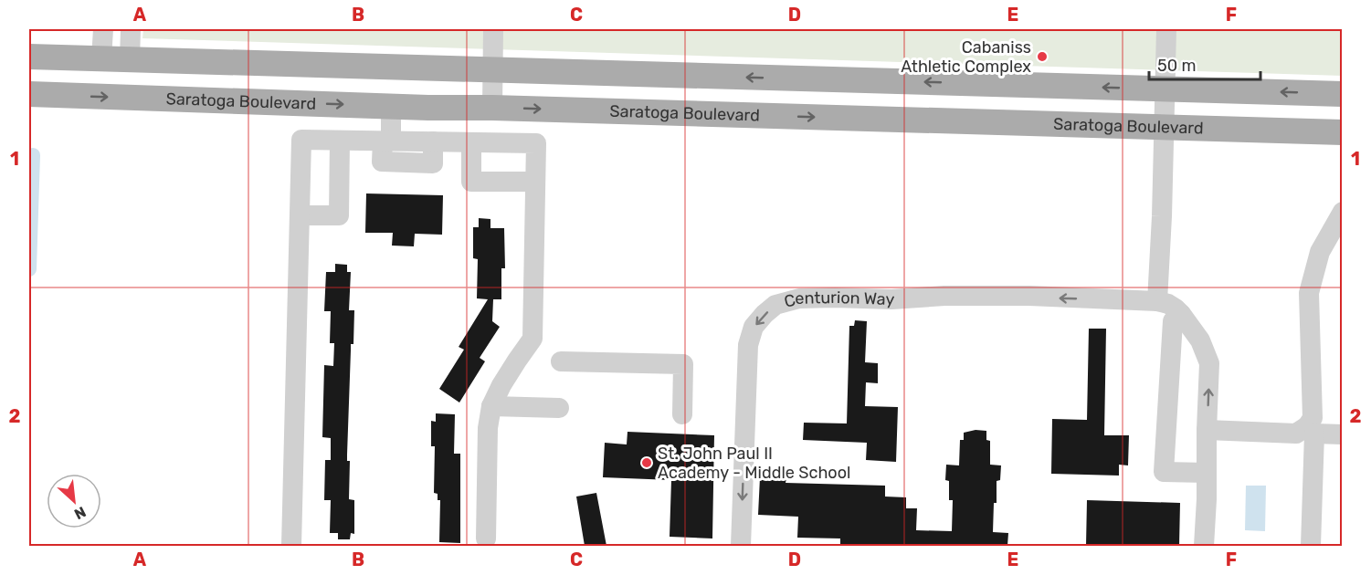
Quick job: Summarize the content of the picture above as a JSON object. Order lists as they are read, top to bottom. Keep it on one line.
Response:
{"streets":{"main road":["Saratoga Boulevard"],"street":["Centurion Way"]},"places":["Cabaniss Athletic Complex","St. John Paul II Academy - Middle School"],"scale_bar":"50 m","north":"bottom right","grid":{"columns":["A","B","C","D","E","F"],"rows":["1","2"]}}
